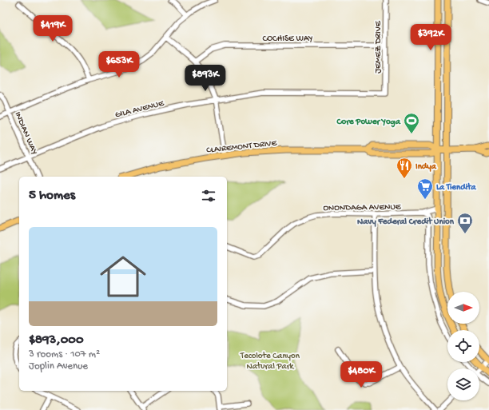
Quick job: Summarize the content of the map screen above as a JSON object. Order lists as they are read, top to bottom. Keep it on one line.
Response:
{"streets":{"main road":["CLAIREMONT DRIVE"],"street":["COCHISE WAY","JEMEZ DRIVE","GILA AVENUE","INDIAN WAY","ONONDAGA AVENUE"]},"crossings":[["COCHISE WAY","JEMEZ DRIVE"],["JEMEZ DRIVE","GILA AVENUE"],["GILA AVENUE","INDIAN WAY"]],"parks":["Tecolote Canyon Natural Park"],"places":{"sports":["Core Power Yoga"],"restaurant":["Indya"],"supermarket":["La Tiendita"],"bank":["Navy Federal Credit Union"]},"north":"right","page":{"price":["$419K","$392K","$653K","$893K","$480K"],"heading":"5 homes","list":[{"name":"$893,000","note":"3 rooms · 107 m² · Joplin Avenue"}]}}
